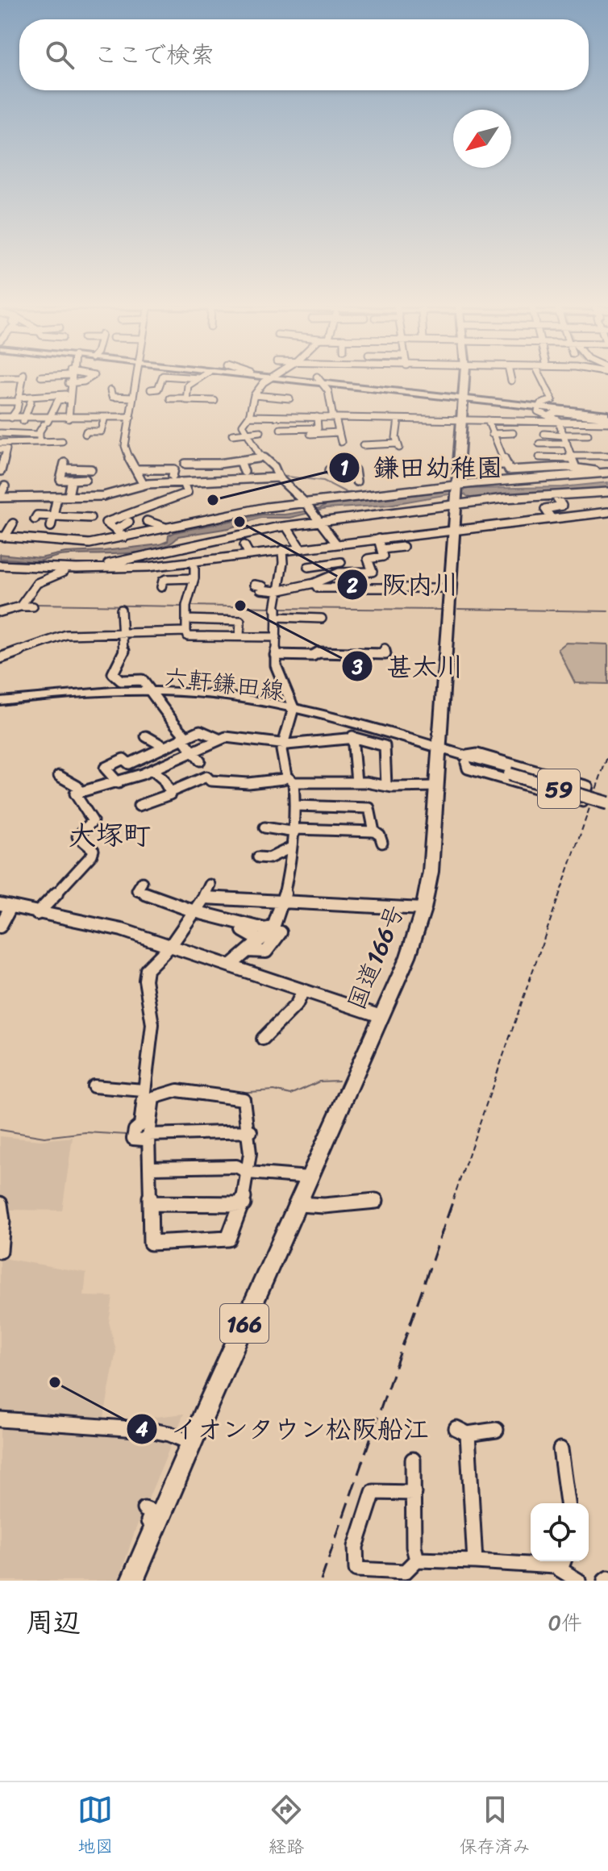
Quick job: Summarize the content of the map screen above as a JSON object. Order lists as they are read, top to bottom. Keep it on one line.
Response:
{"streets":{"highway":["国道166号","166"],"main road":["六軒鎌田線","59"]},"crossings":[["六軒鎌田線","59"],["六軒鎌田線","国道166号"],["59","国道166号"]],"districts":["大塚町"],"places":["鎌田幼稚園","阪内川","甚太川","イオンタウン松阪船江"],"north":"bottom left","page":{"search":"ここで検索","heading":["周辺","0件"],"nav":["地図","経路","保存済み"]}}
